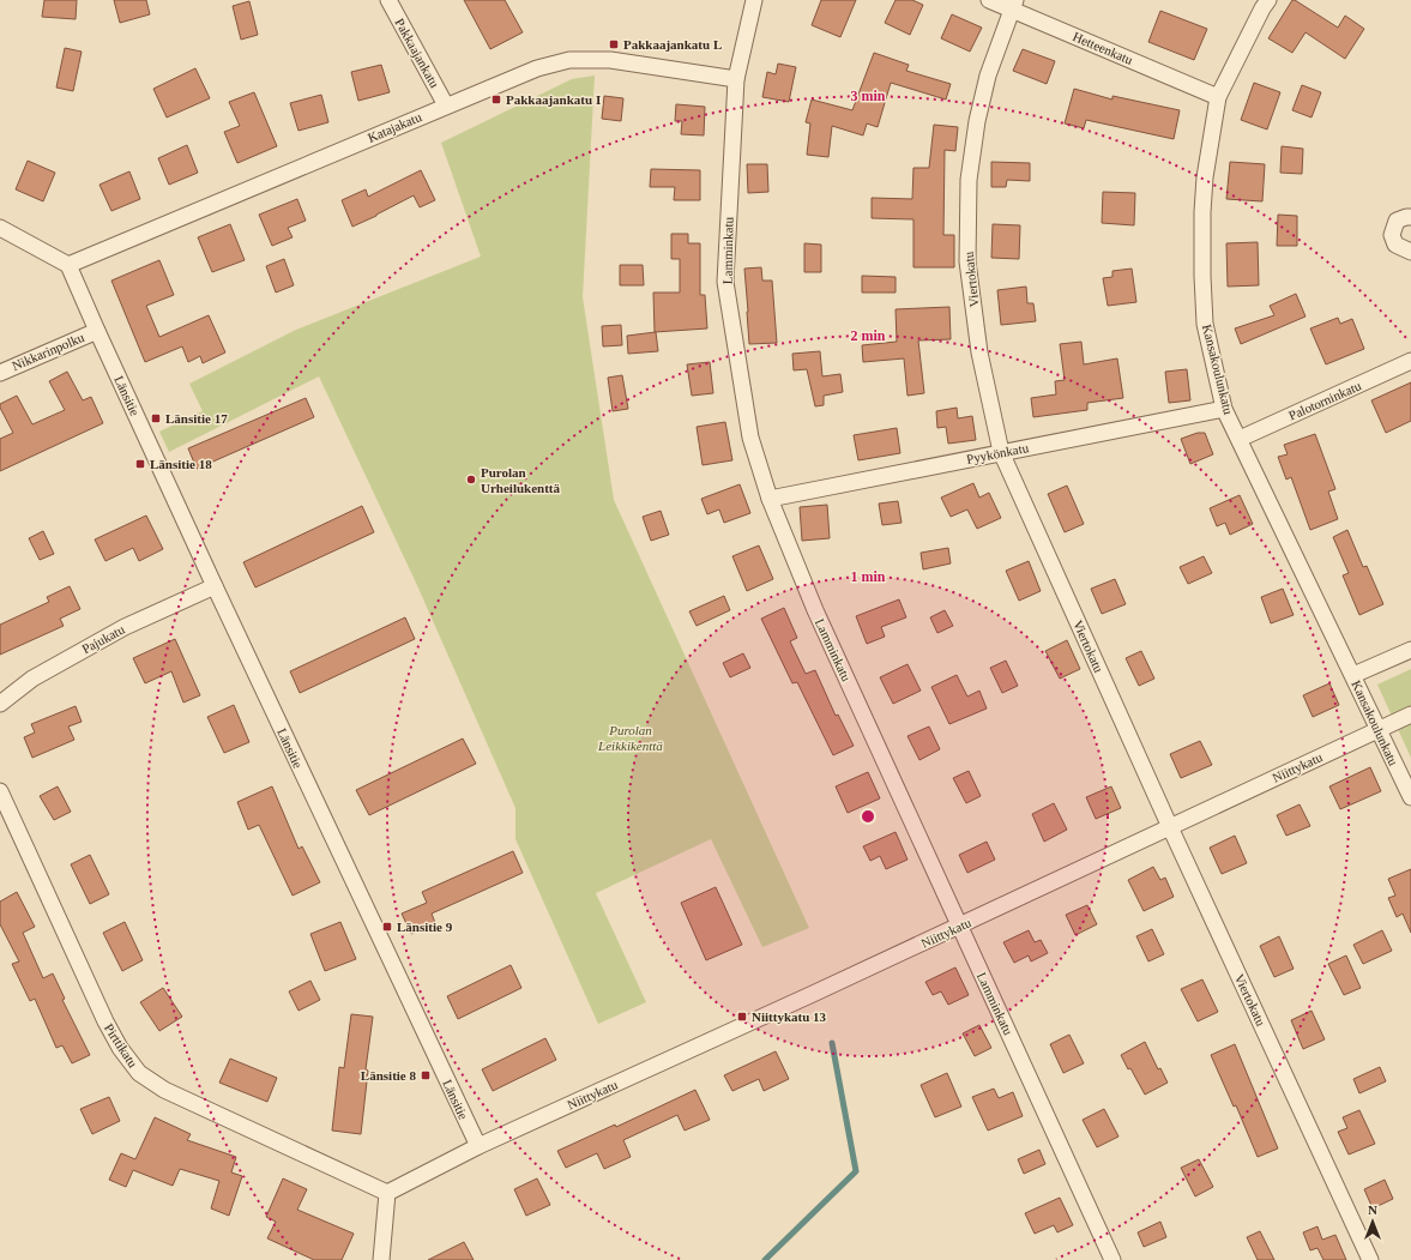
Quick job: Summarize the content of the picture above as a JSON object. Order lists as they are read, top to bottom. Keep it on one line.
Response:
{"streets":{"street":["Hetteenkatu","Pakkaajankatu","Katajakatu","Lamminkatu","Viertokatu","Nikkarinpolku","Kansakoulunkatu","Länsitie","Palotorninkatu","Pyykönkatu","Pajukatu","Niittykatu","Pirttikatu"]},"crossings":[["Hetteenkatu","Viertokatu"],["Hetteenkatu","Kansakoulunkatu"],["Pakkaajankatu","Katajakatu"],["Katajakatu","Lamminkatu"],["Katajakatu","Länsitie"],["Lamminkatu","Pyykönkatu"],["Lamminkatu","Niittykatu"],["Viertokatu","Pyykönkatu"],["Viertokatu","Niittykatu"],["Nikkarinpolku","Länsitie"],["Kansakoulunkatu","Palotorninkatu"],["Kansakoulunkatu","Pyykönkatu"],["Kansakoulunkatu","Niittykatu"],["Länsitie","Pajukatu"],["Länsitie","Niittykatu"]],"parks":["Purolan Leikkikenttä"],"places":{"transit":["Pakkaajankatu L","Pakkaajankatu I","Länsitie 17","Länsitie 18","Länsitie 9","Niittykatu 13","Länsitie 8"],"other":["Purolan Urheilukenttä"]},"north":"top","rings":["3 min","2 min","1 min"]}
